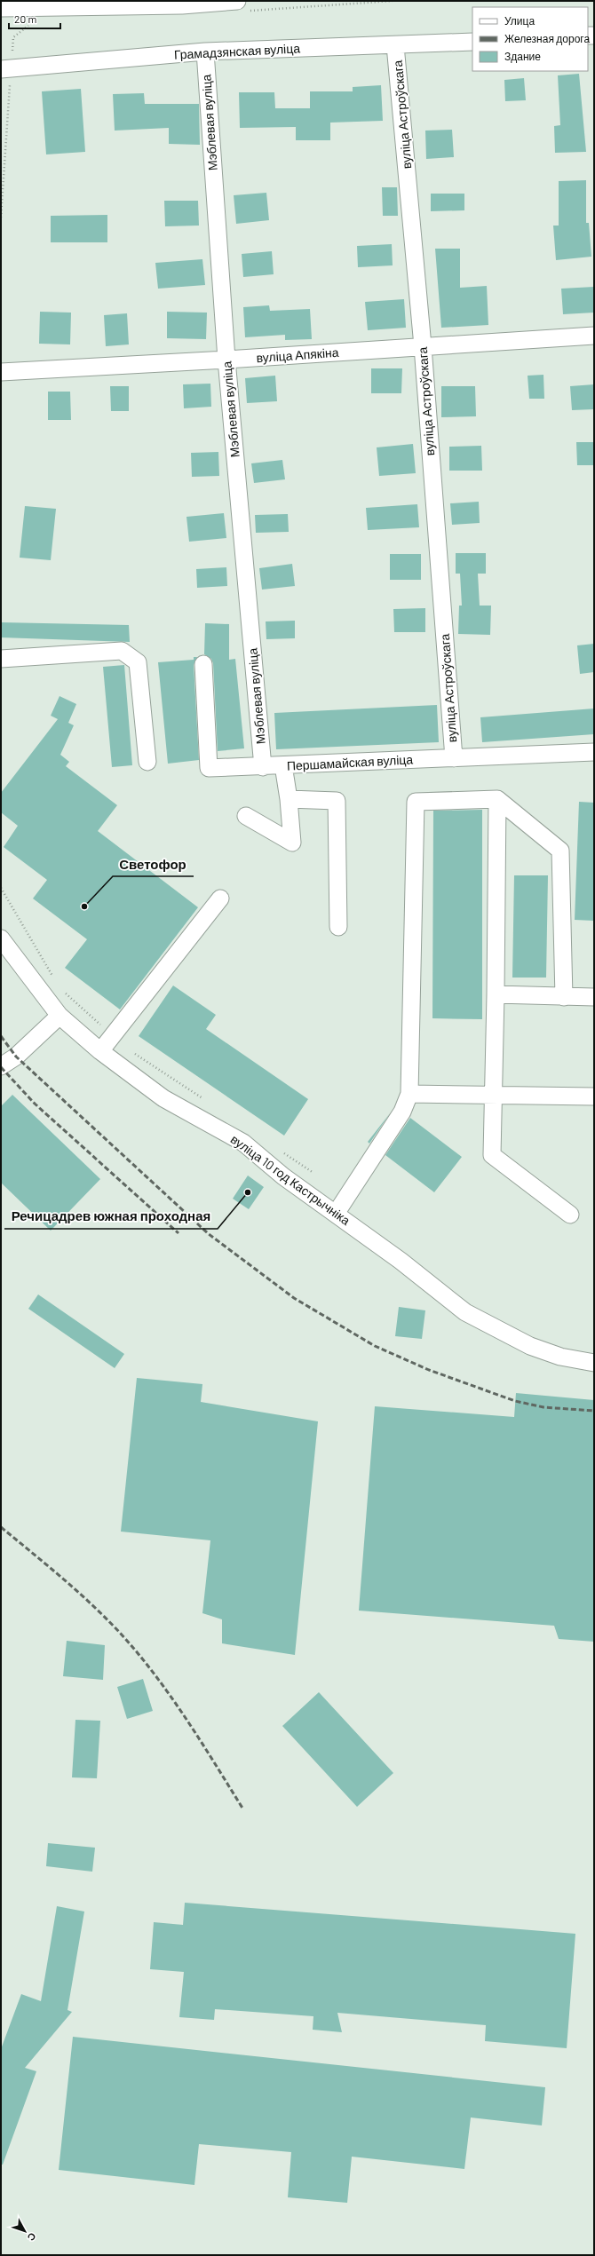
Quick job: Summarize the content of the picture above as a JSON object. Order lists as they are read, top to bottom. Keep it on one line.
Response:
{"streets":{"street":["Грамадзянская вуліца","вуліца Астроўскага","Мэблевая вуліца","вуліца Апякіна","Першамайская вуліца","вуліца 10 год Кастрычніка"]},"crossings":[["Грамадзянская вуліца","вуліца Астроўскага"],["Грамадзянская вуліца","Мэблевая вуліца"],["вуліца Астроўскага","вуліца Апякіна"],["вуліца Астроўскага","Першамайская вуліца"],["Мэблевая вуліца","вуліца Апякіна"],["Мэблевая вуліца","Першамайская вуліца"]],"places":["Светофор","Речицадрев южная проходная"],"legend":["Улица","Железная дорога","Здание"],"scale_bar":"20 m","north":"bottom right"}
